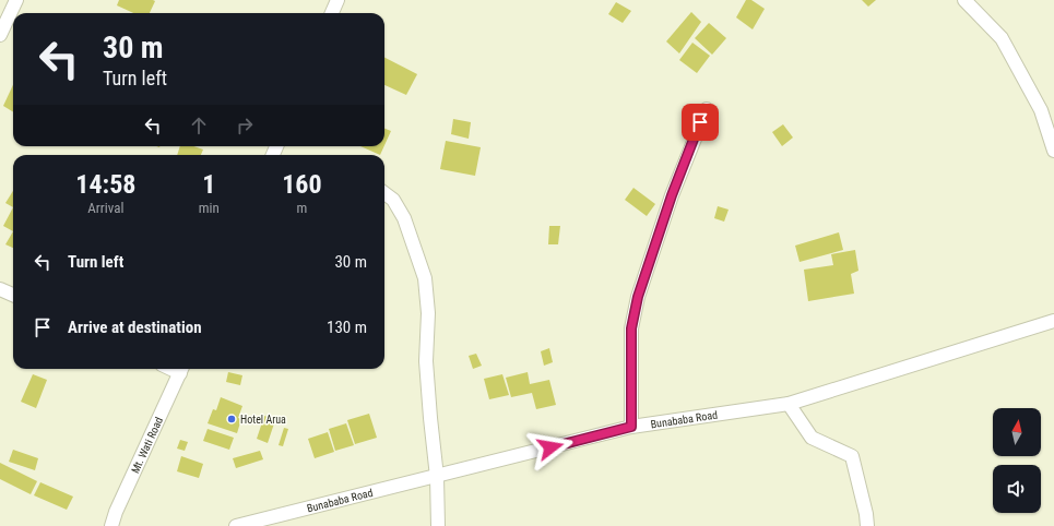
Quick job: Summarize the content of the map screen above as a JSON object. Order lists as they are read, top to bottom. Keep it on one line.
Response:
{"streets":{"street":["Bunababa Road","Mt. Wati Road"]},"places":["Hotel Arua"],"north":"top","page":{"turn":["30 m","Turn left"],"eta":["14:58","Arrival","1","min","160","m"],"list":[{"name":"Turn left","value":"30 m"},{"name":"Arrive at destination","value":"130 m"}]}}
